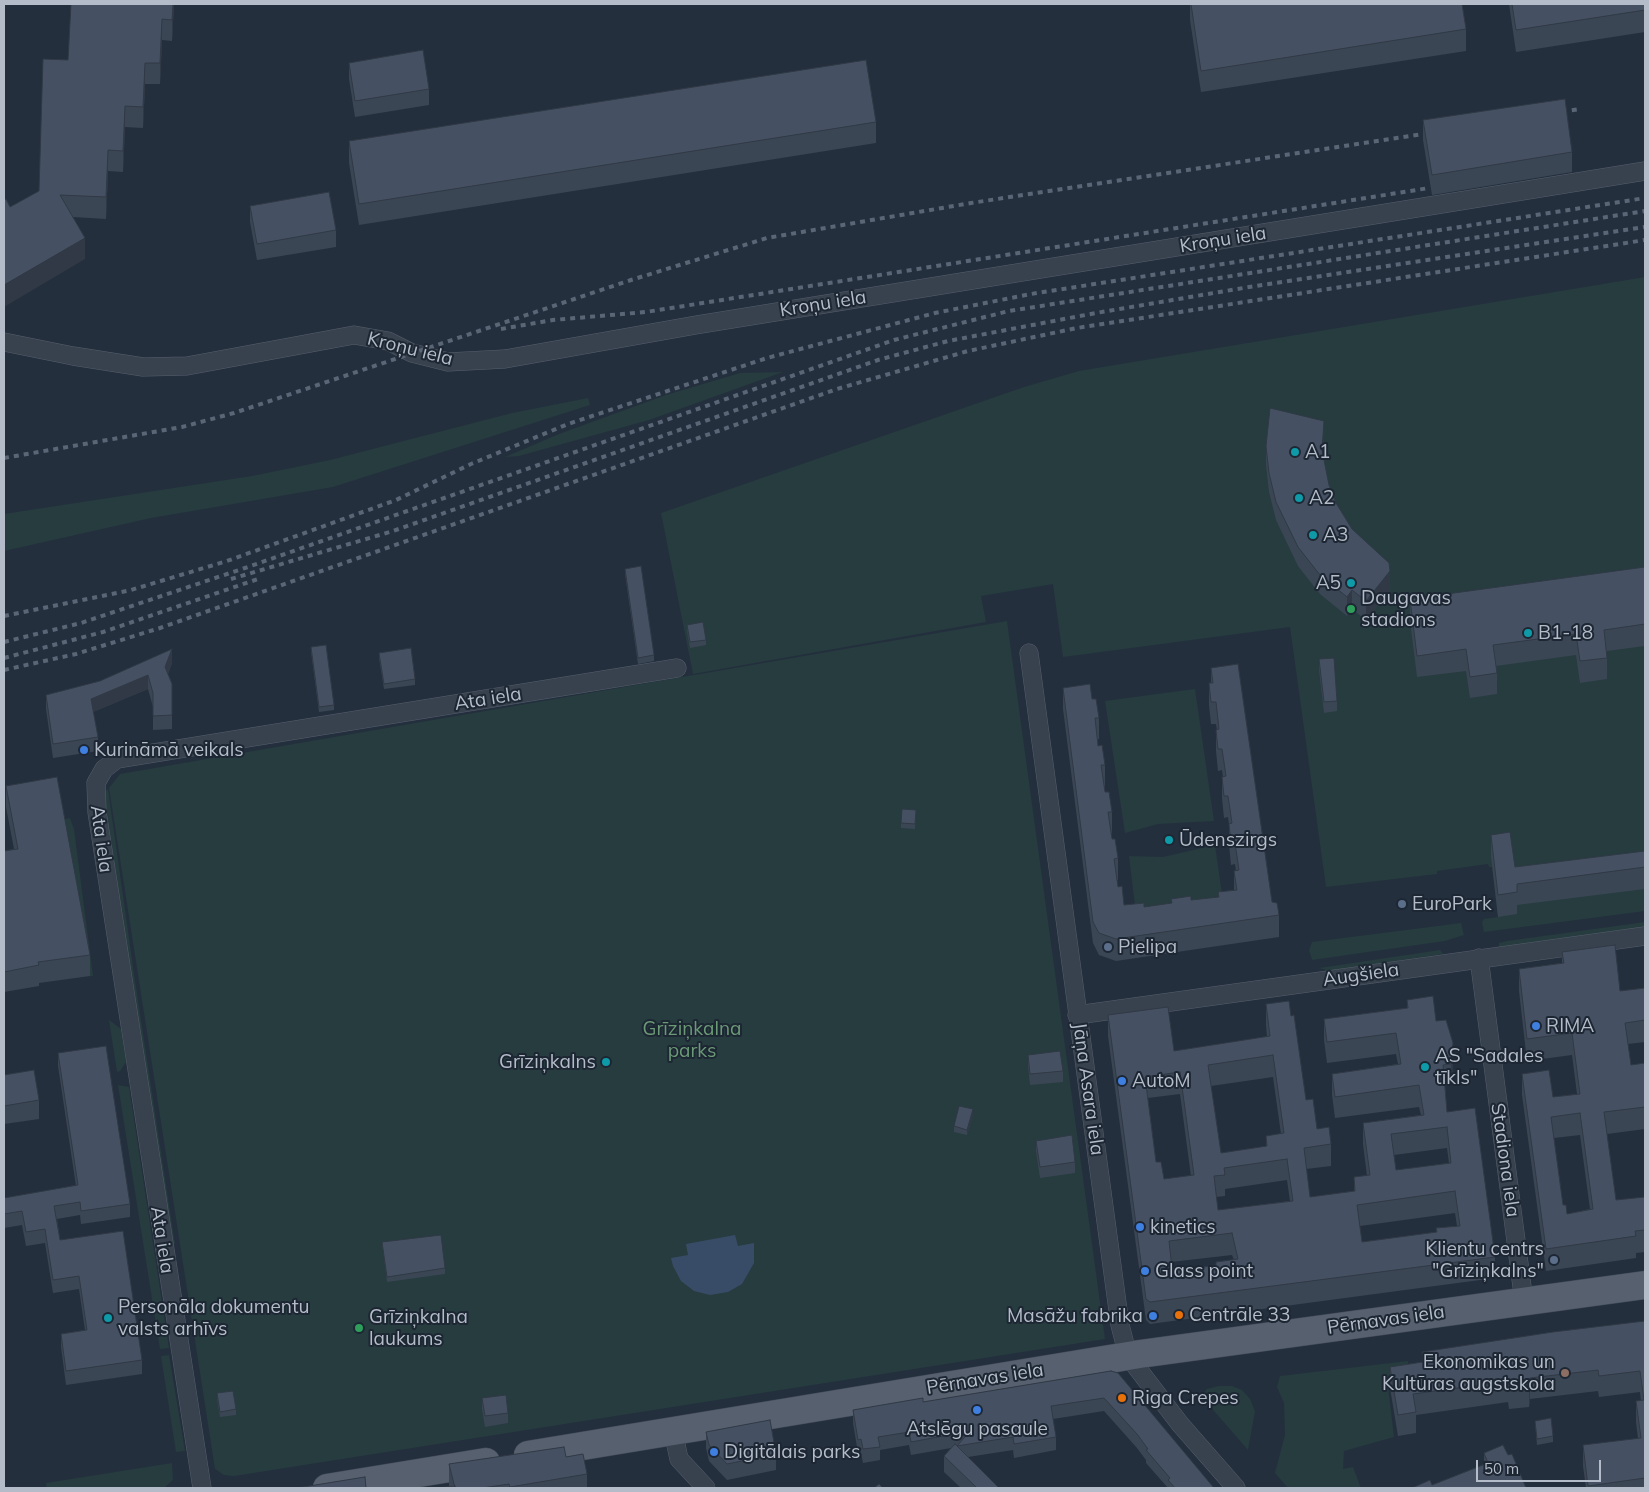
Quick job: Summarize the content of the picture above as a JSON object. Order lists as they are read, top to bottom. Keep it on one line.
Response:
{"streets":{"main road":["Pērnavas iela"],"street":["Kroņu iela","Ata iela","Augšiela","Jāņa Asara iela","Stadiona iela"]},"crossings":[["Augšiela","Jāņa Asara iela"],["Augšiela","Stadiona iela"],["Jāņa Asara iela","Pērnavas iela"],["Stadiona iela","Pērnavas iela"]],"parks":["Grīziņkalna parks"],"places":["A1","A2","A3","A5","Daugavas stadions","B1-18","Kurināmā veikals","Ūdenszirgs","EuroPark","Pielipa","RIMA","Grīziņkalns","AS \"Sadales tīkls\"","AutoM","kinetics","Klientu centrs \"Grīziņkalns\"","Glass point","Centrāle 33","Masāžu fabrika","Personāla dokumentu valsts arhīvs","Grīziņkalna laukums","Ekonomikas un Kultūras augstskola","Riga Crepes","Atslēgu pasaule","Digitālais parks"],"scale_bar":"50 m"}
